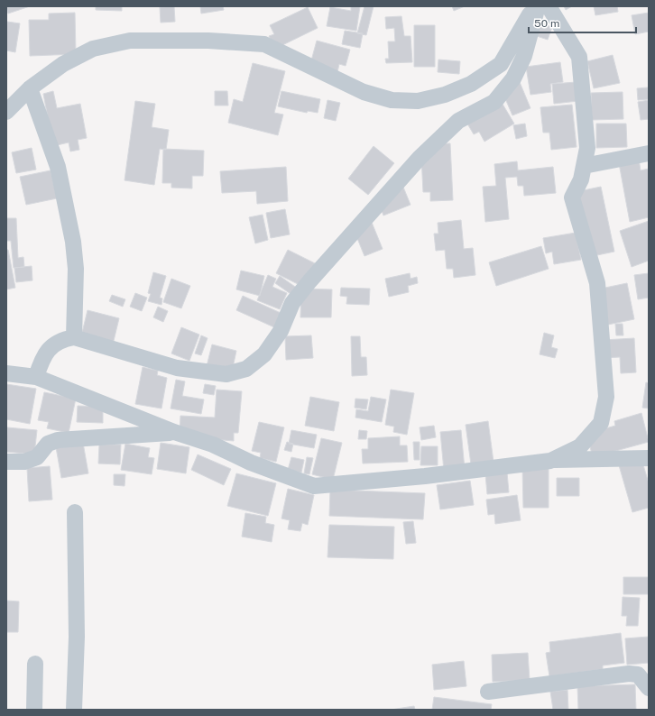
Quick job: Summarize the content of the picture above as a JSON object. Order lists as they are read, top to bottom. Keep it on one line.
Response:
{"scale_bar":"50 m"}
